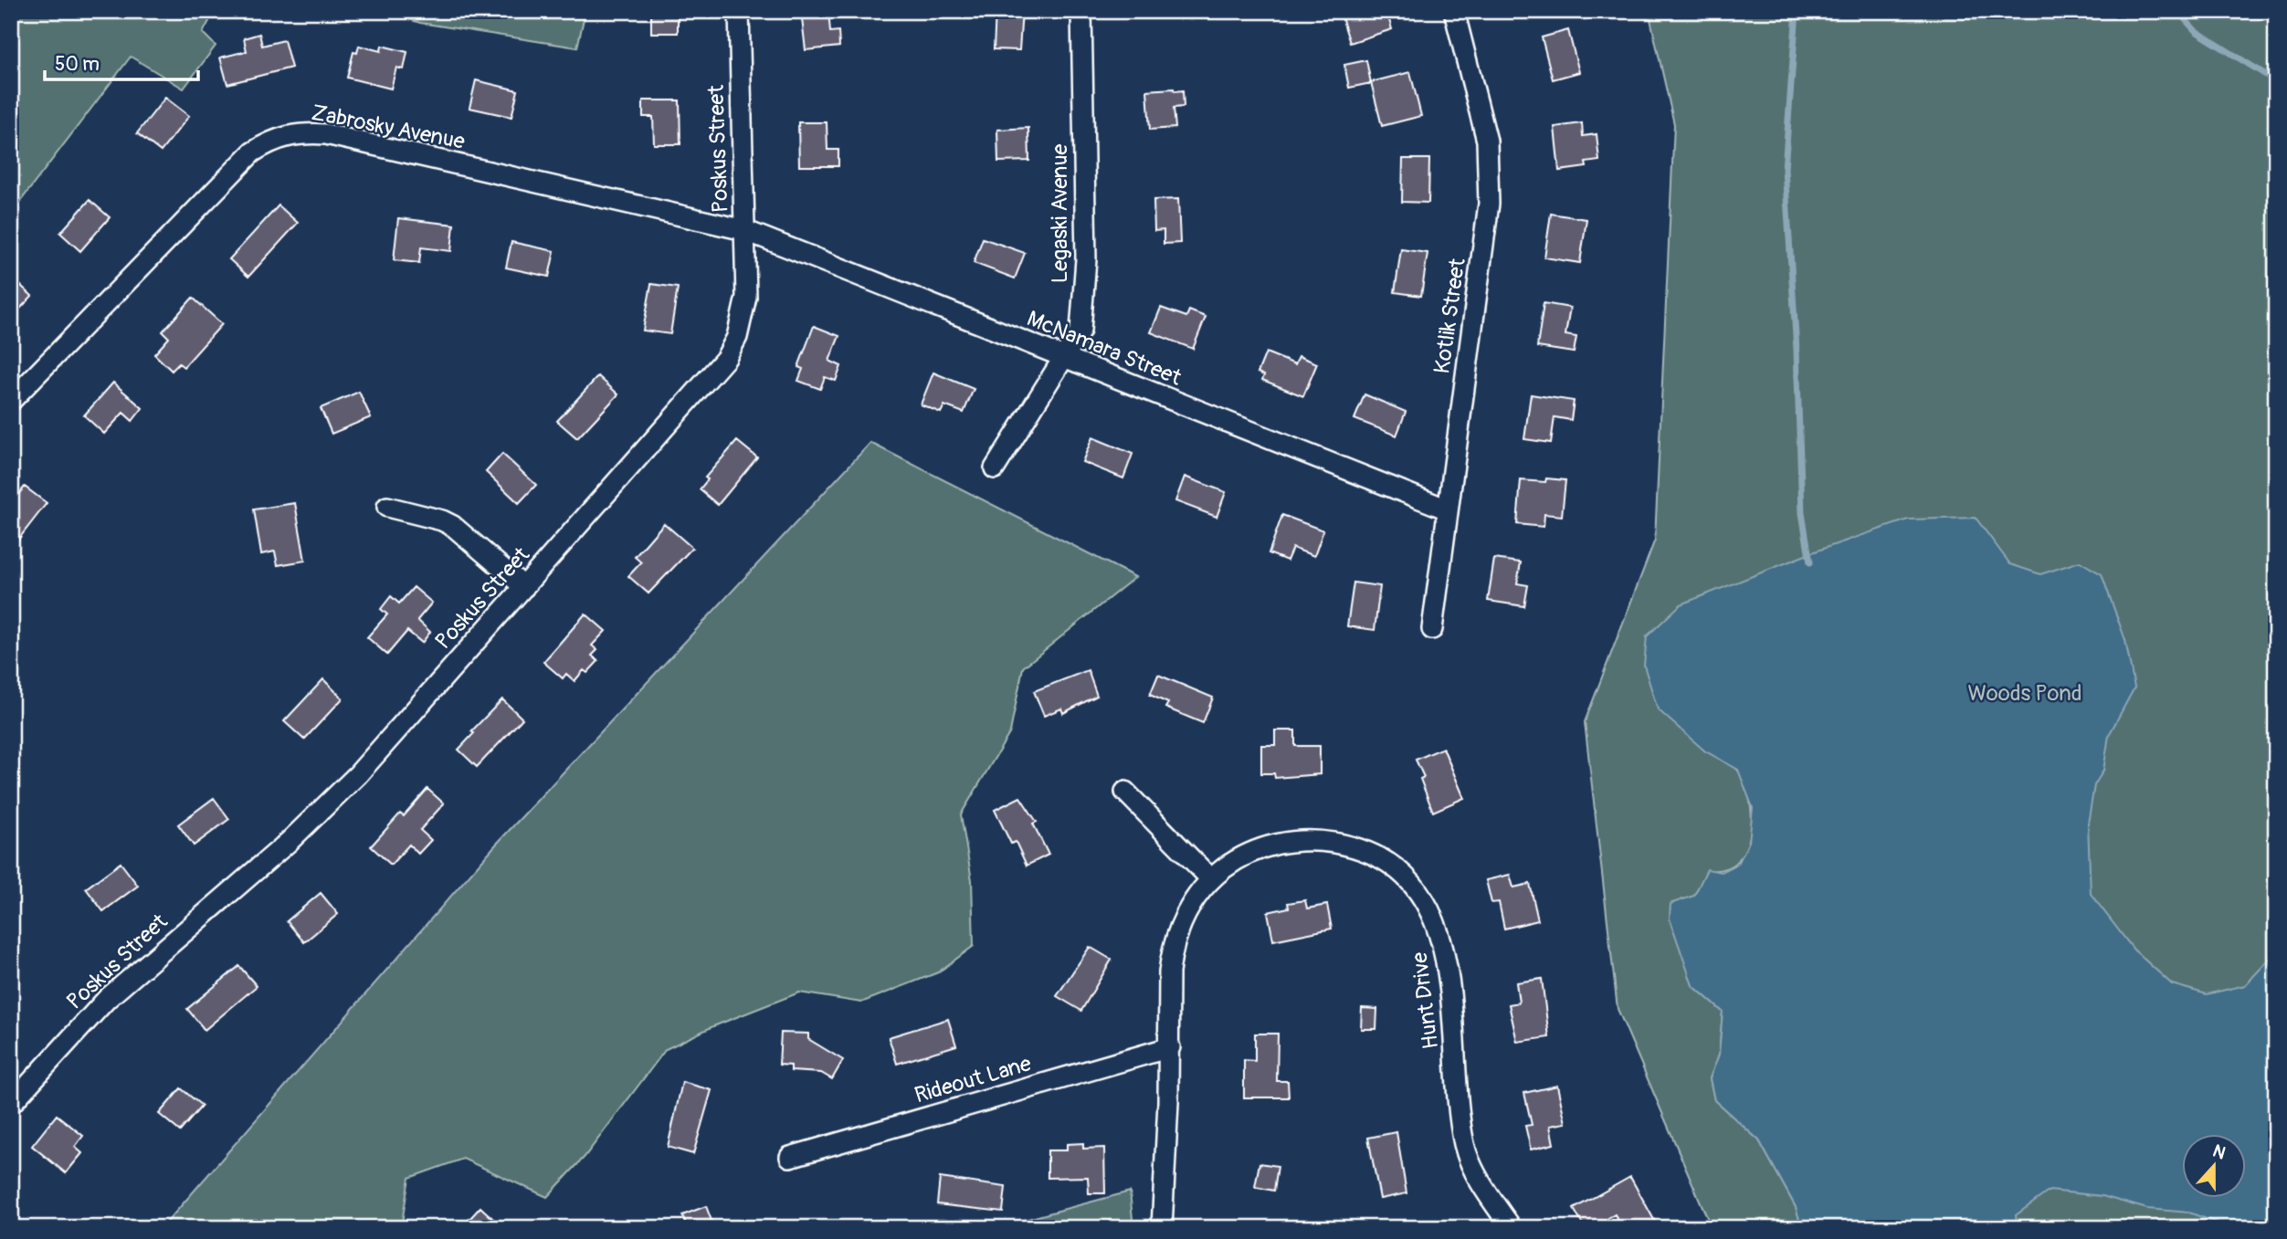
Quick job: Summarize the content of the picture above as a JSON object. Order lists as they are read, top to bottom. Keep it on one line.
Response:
{"streets":{"street":["Zabrosky Avenue","Poskus Street","Legaski Avenue","Kotlik Street","McNamara Street","Hunt Drive","Rideout Lane"]},"crossings":[["Zabrosky Avenue","Poskus Street"],["Zabrosky Avenue","McNamara Street"],["Poskus Street","McNamara Street"],["Legaski Avenue","McNamara Street"],["Kotlik Street","McNamara Street"],["Hunt Drive","Rideout Lane"]],"parks":["Woods Pond"],"scale_bar":"50 m","north":"top"}
